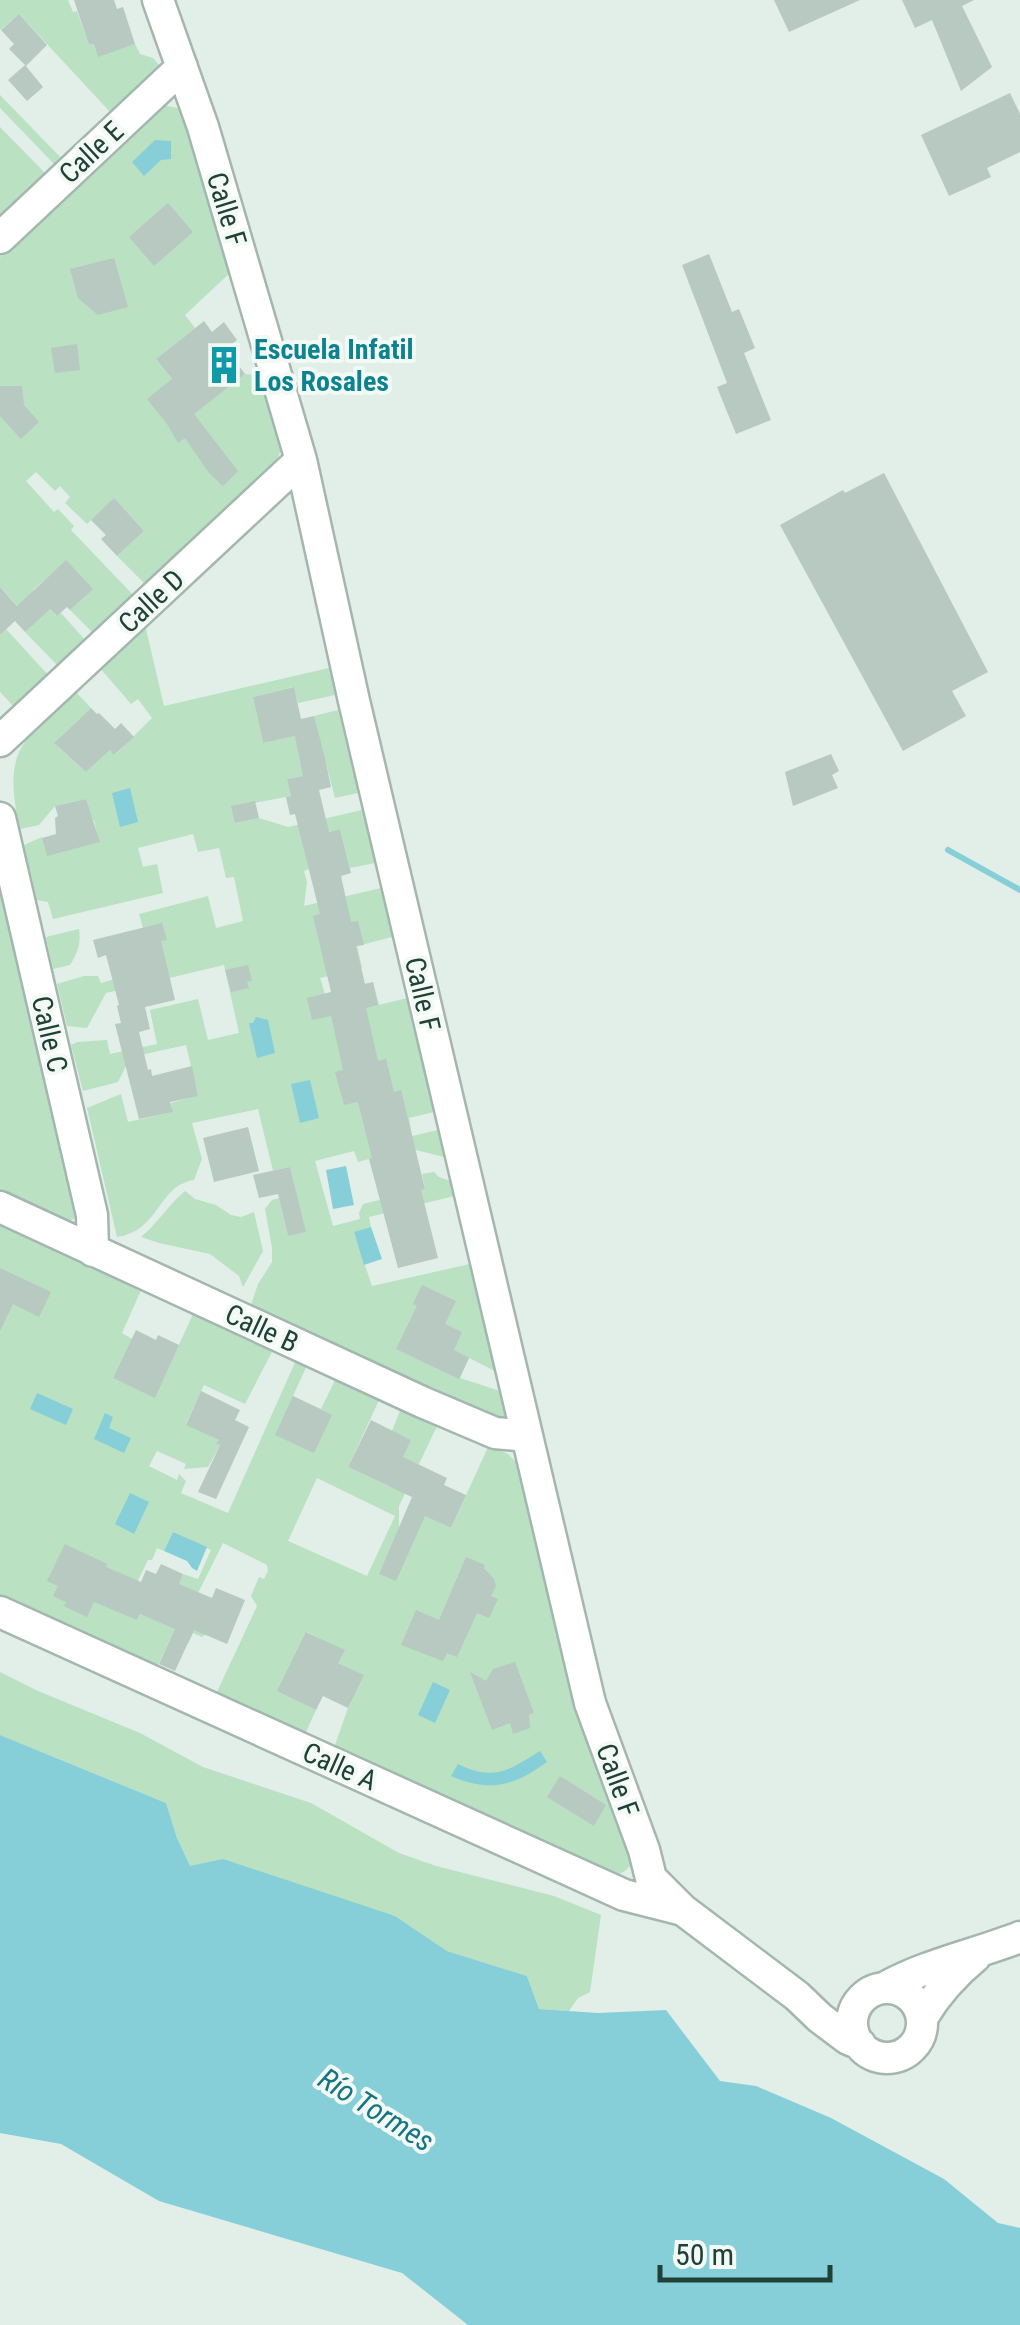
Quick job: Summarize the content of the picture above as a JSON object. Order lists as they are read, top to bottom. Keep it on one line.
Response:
{"streets":{"street":["Calle E","Calle F","Calle D","Calle C","Calle B","Calle A"]},"crossings":[["Calle E","Calle F"],["Calle F","Calle D"],["Calle F","Calle B"],["Calle F","Calle A"],["Calle C","Calle B"]],"water":["Río Tormes"],"places":{"building":["Escuela Infatil Los Rosales"]},"scale_bar":"50 m"}
